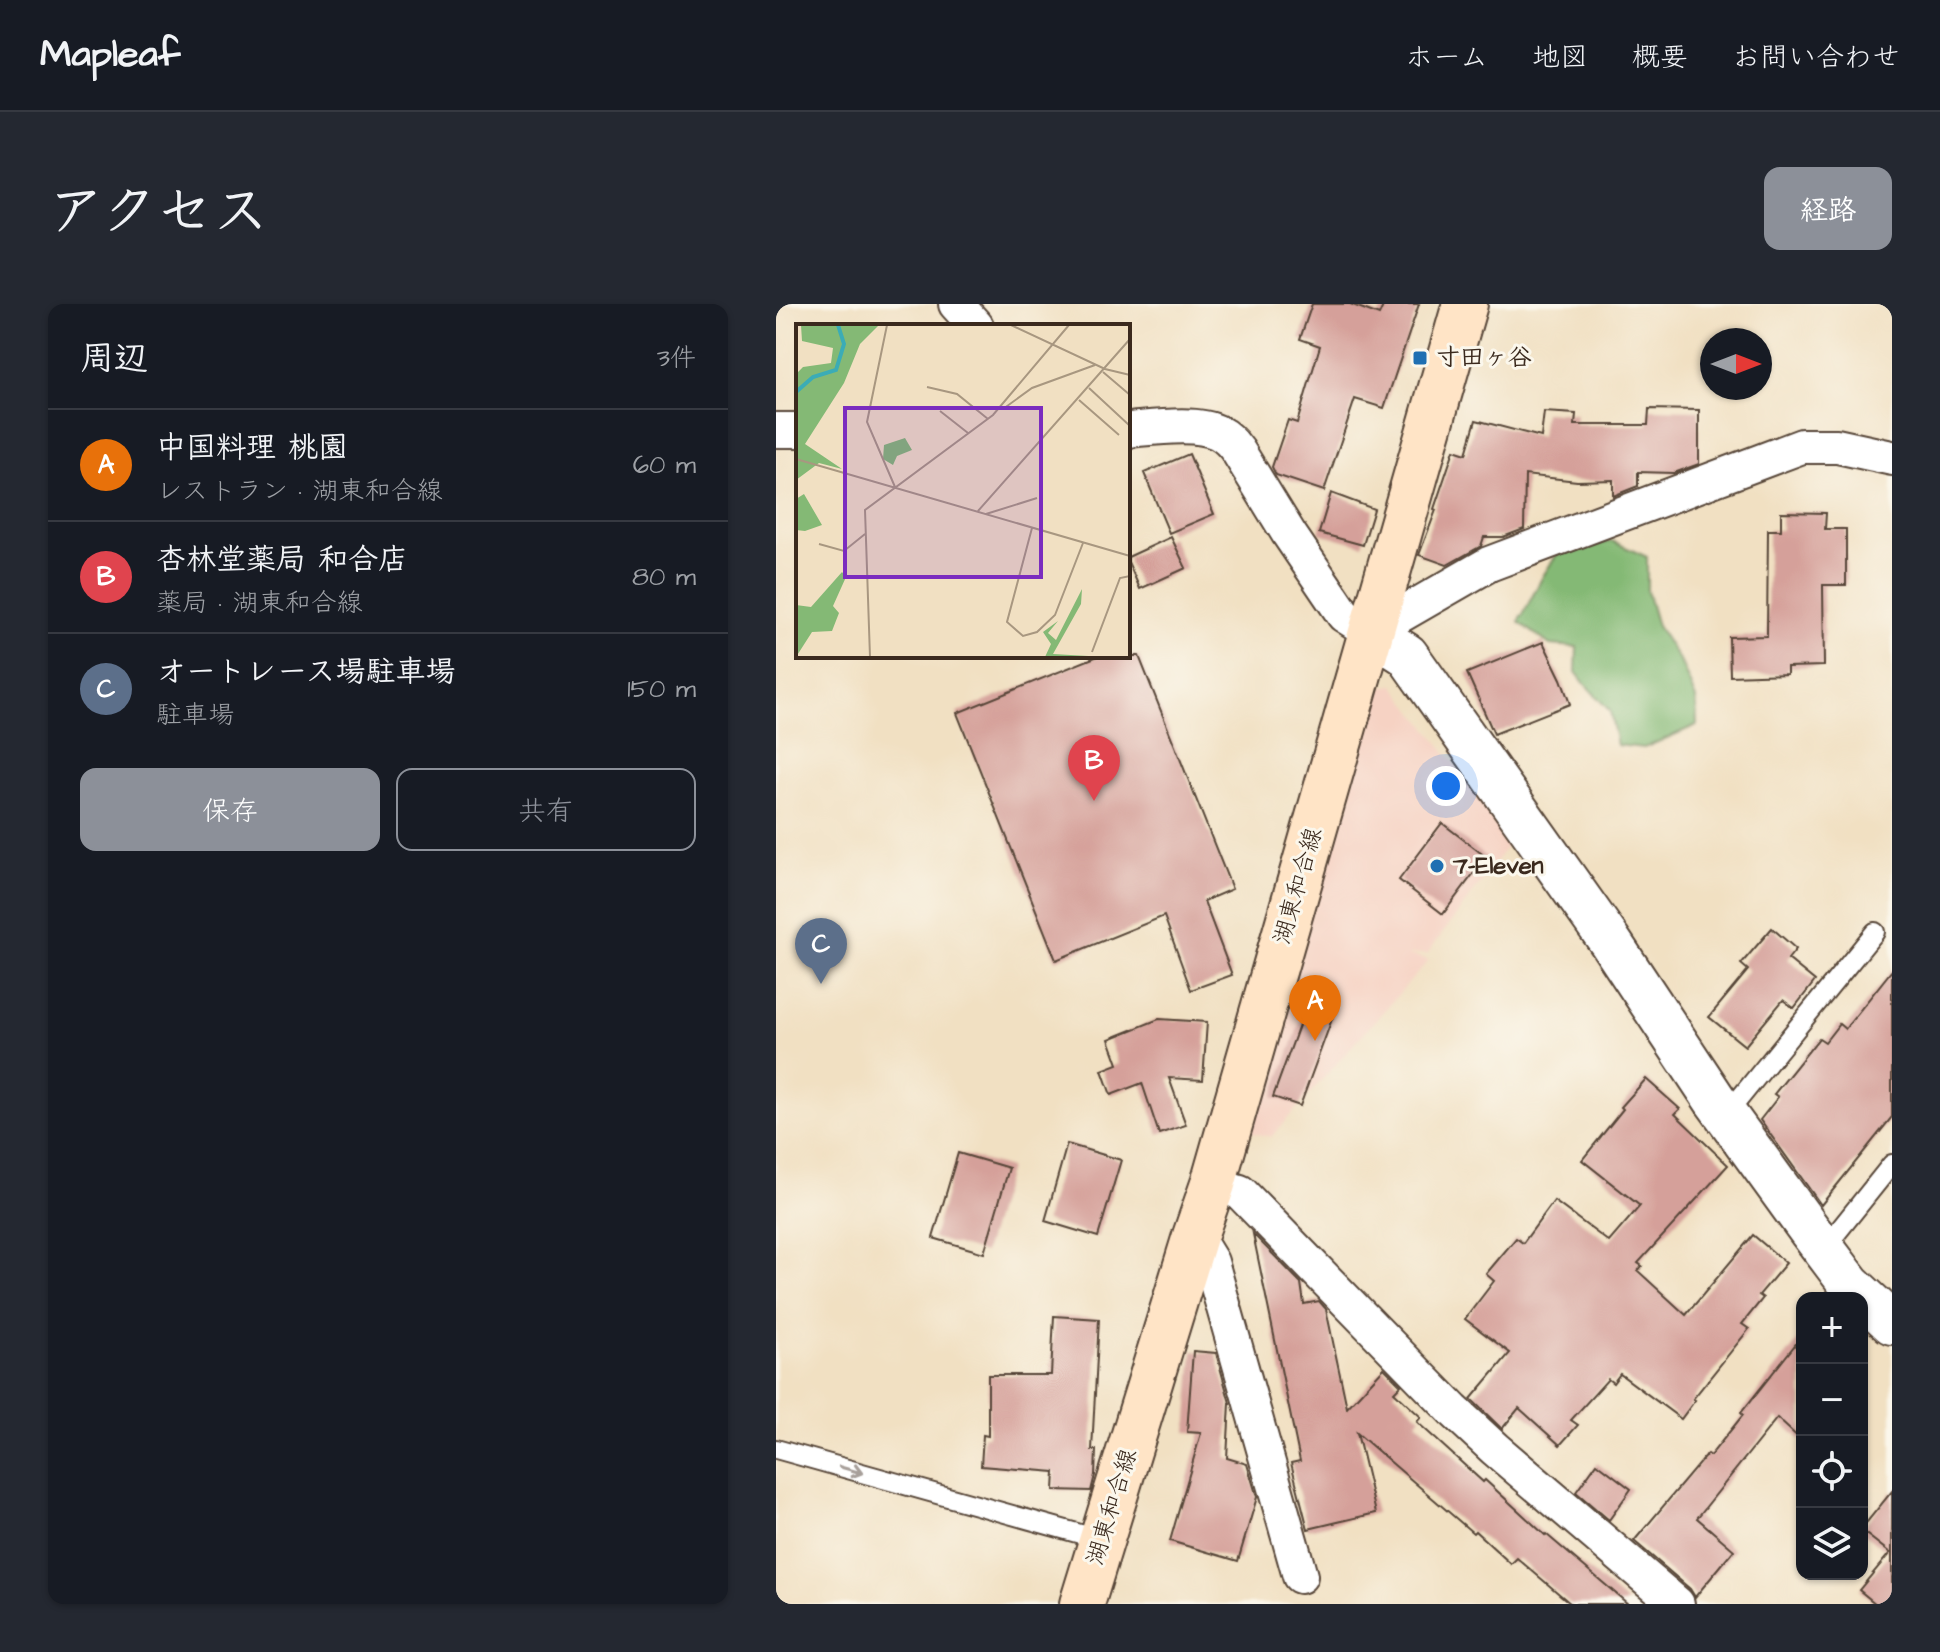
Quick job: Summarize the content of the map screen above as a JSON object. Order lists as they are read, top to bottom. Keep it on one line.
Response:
{"streets":{"main road":["湖東和合線"]},"places":{"transit":["寸田ヶ谷"],"other":["7-Eleven"]},"north":"right","page":{"header":"Mapleaf","nav":["ホーム","地図","概要","お問い合わせ"],"title":"アクセス","buttons":["経路",["保存","共有"]],"heading":["周辺","3件"],"list":[{"mark":"A","name":"中国料理 桃園","note":"レストラン · 湖東和合線","value":"60 m"},{"mark":"B","name":"杏林堂薬局 和合店","note":"薬局 · 湖東和合線","value":"80 m"},{"mark":"C","name":"オートレース場駐車場","note":"駐車場","value":"150 m"}],"pins":["B","C","A"],"map_buttons":["+","−"]}}
